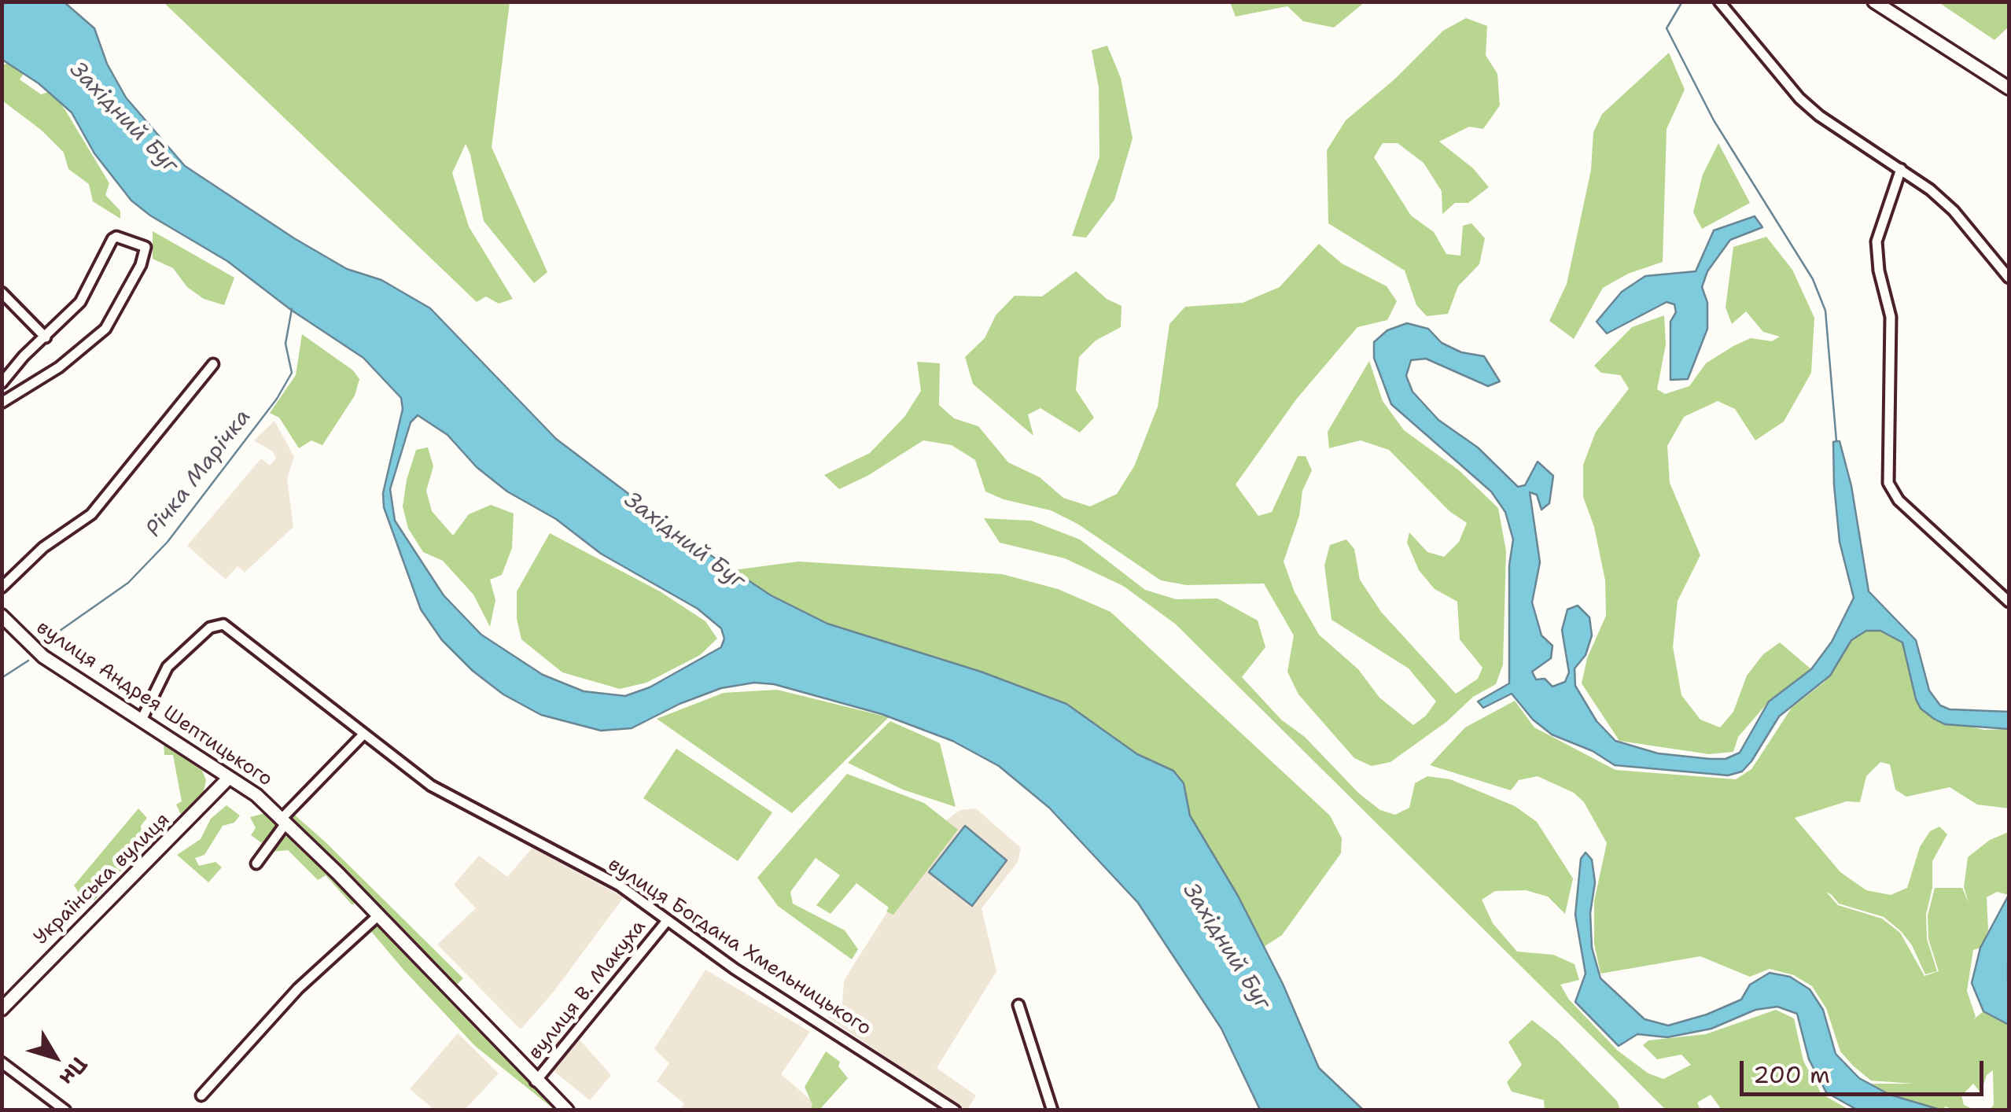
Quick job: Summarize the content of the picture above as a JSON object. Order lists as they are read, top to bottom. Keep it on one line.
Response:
{"streets":{"street":["вулиця Андрея Шептицького","Українська вулиця","вулиця Богдана Хмельницького","вулиця В. Макуха"]},"crossings":[["вулиця Андрея Шептицького","Українська вулиця"],["вулиця Андрея Шептицького","вулиця Богдана Хмельницького"],["вулиця Андрея Шептицького","вулиця В. Макуха"],["вулиця Богдана Хмельницького","вулиця В. Макуха"]],"water":["Західний Буг","Річка Марічка"],"scale_bar":"200 m","north":"bottom right"}
